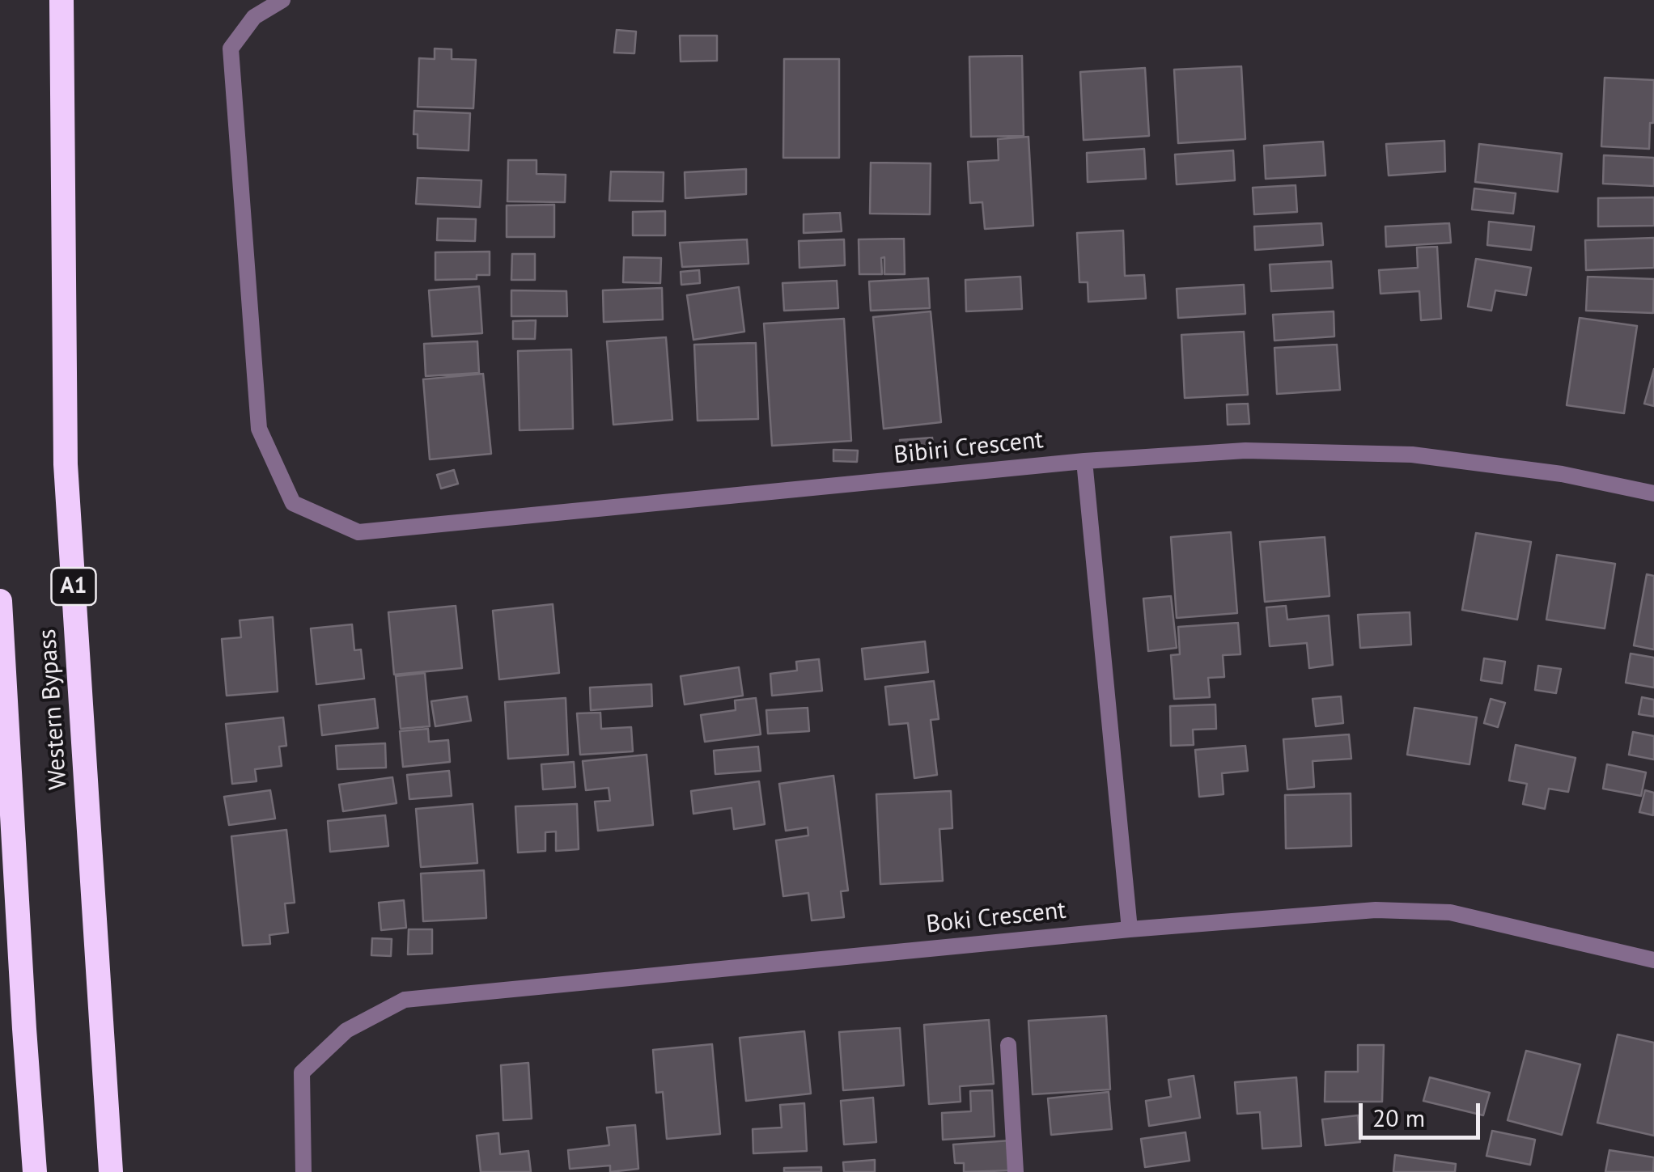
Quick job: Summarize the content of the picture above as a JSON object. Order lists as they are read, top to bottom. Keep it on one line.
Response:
{"streets":{"highway":["A1","Western Bypass"],"street":["Bibiri Crescent","Boki Crescent"]},"scale_bar":"20 m"}
